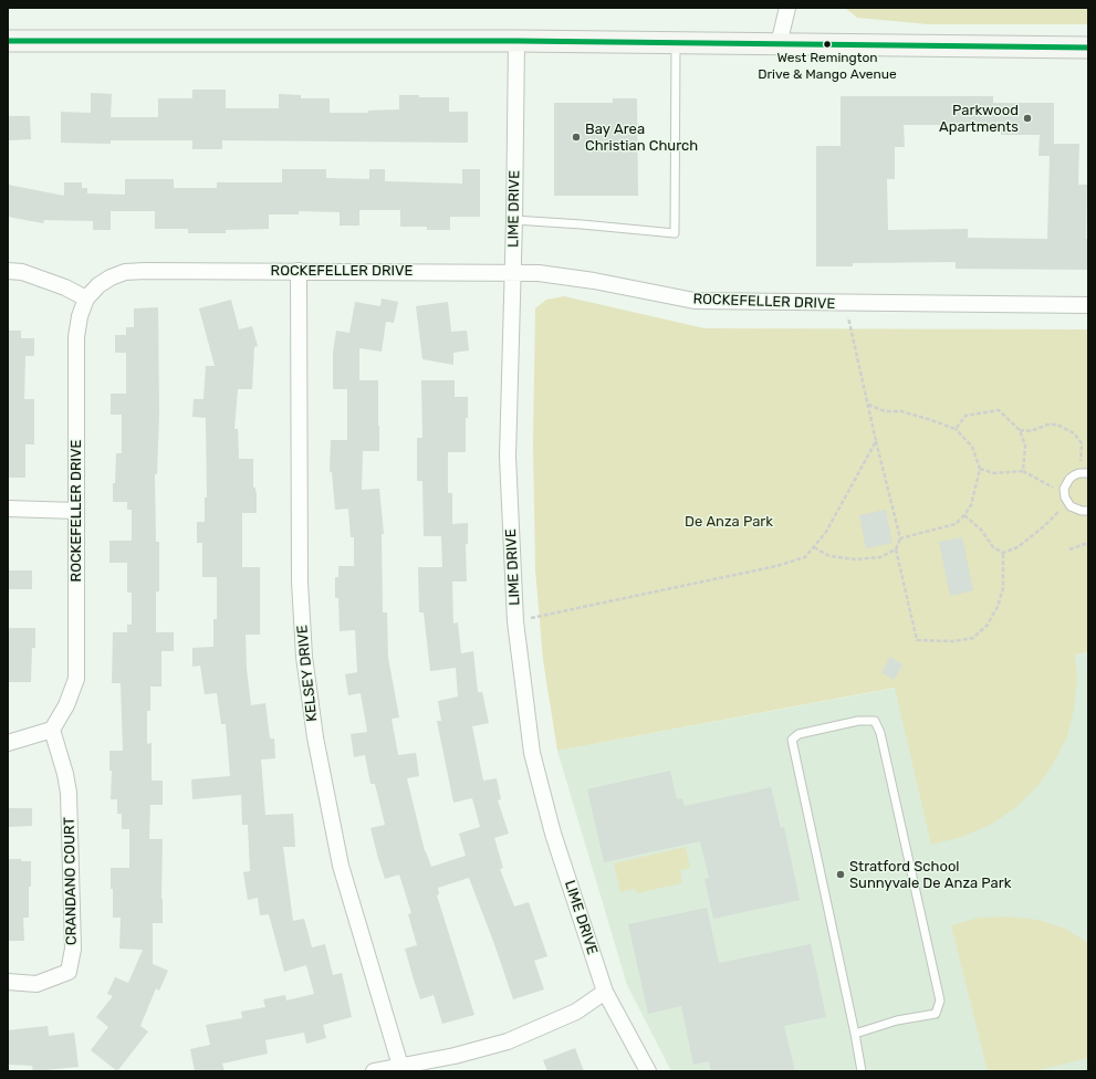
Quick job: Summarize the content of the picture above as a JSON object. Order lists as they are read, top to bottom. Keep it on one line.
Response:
{"streets":{"street":["LIME DRIVE","ROCKEFELLER DRIVE","KELSEY DRIVE","CRANDANO COURT"]},"crossings":[["LIME DRIVE","ROCKEFELLER DRIVE"],["ROCKEFELLER DRIVE","KELSEY DRIVE"],["ROCKEFELLER DRIVE","CRANDANO COURT"]],"parks":["De Anza Park"],"places":["West Remington Drive & Mango Avenue","Parkwood Apartments","Bay Area Christian Church","Stratford School Sunnyvale De Anza Park"]}
